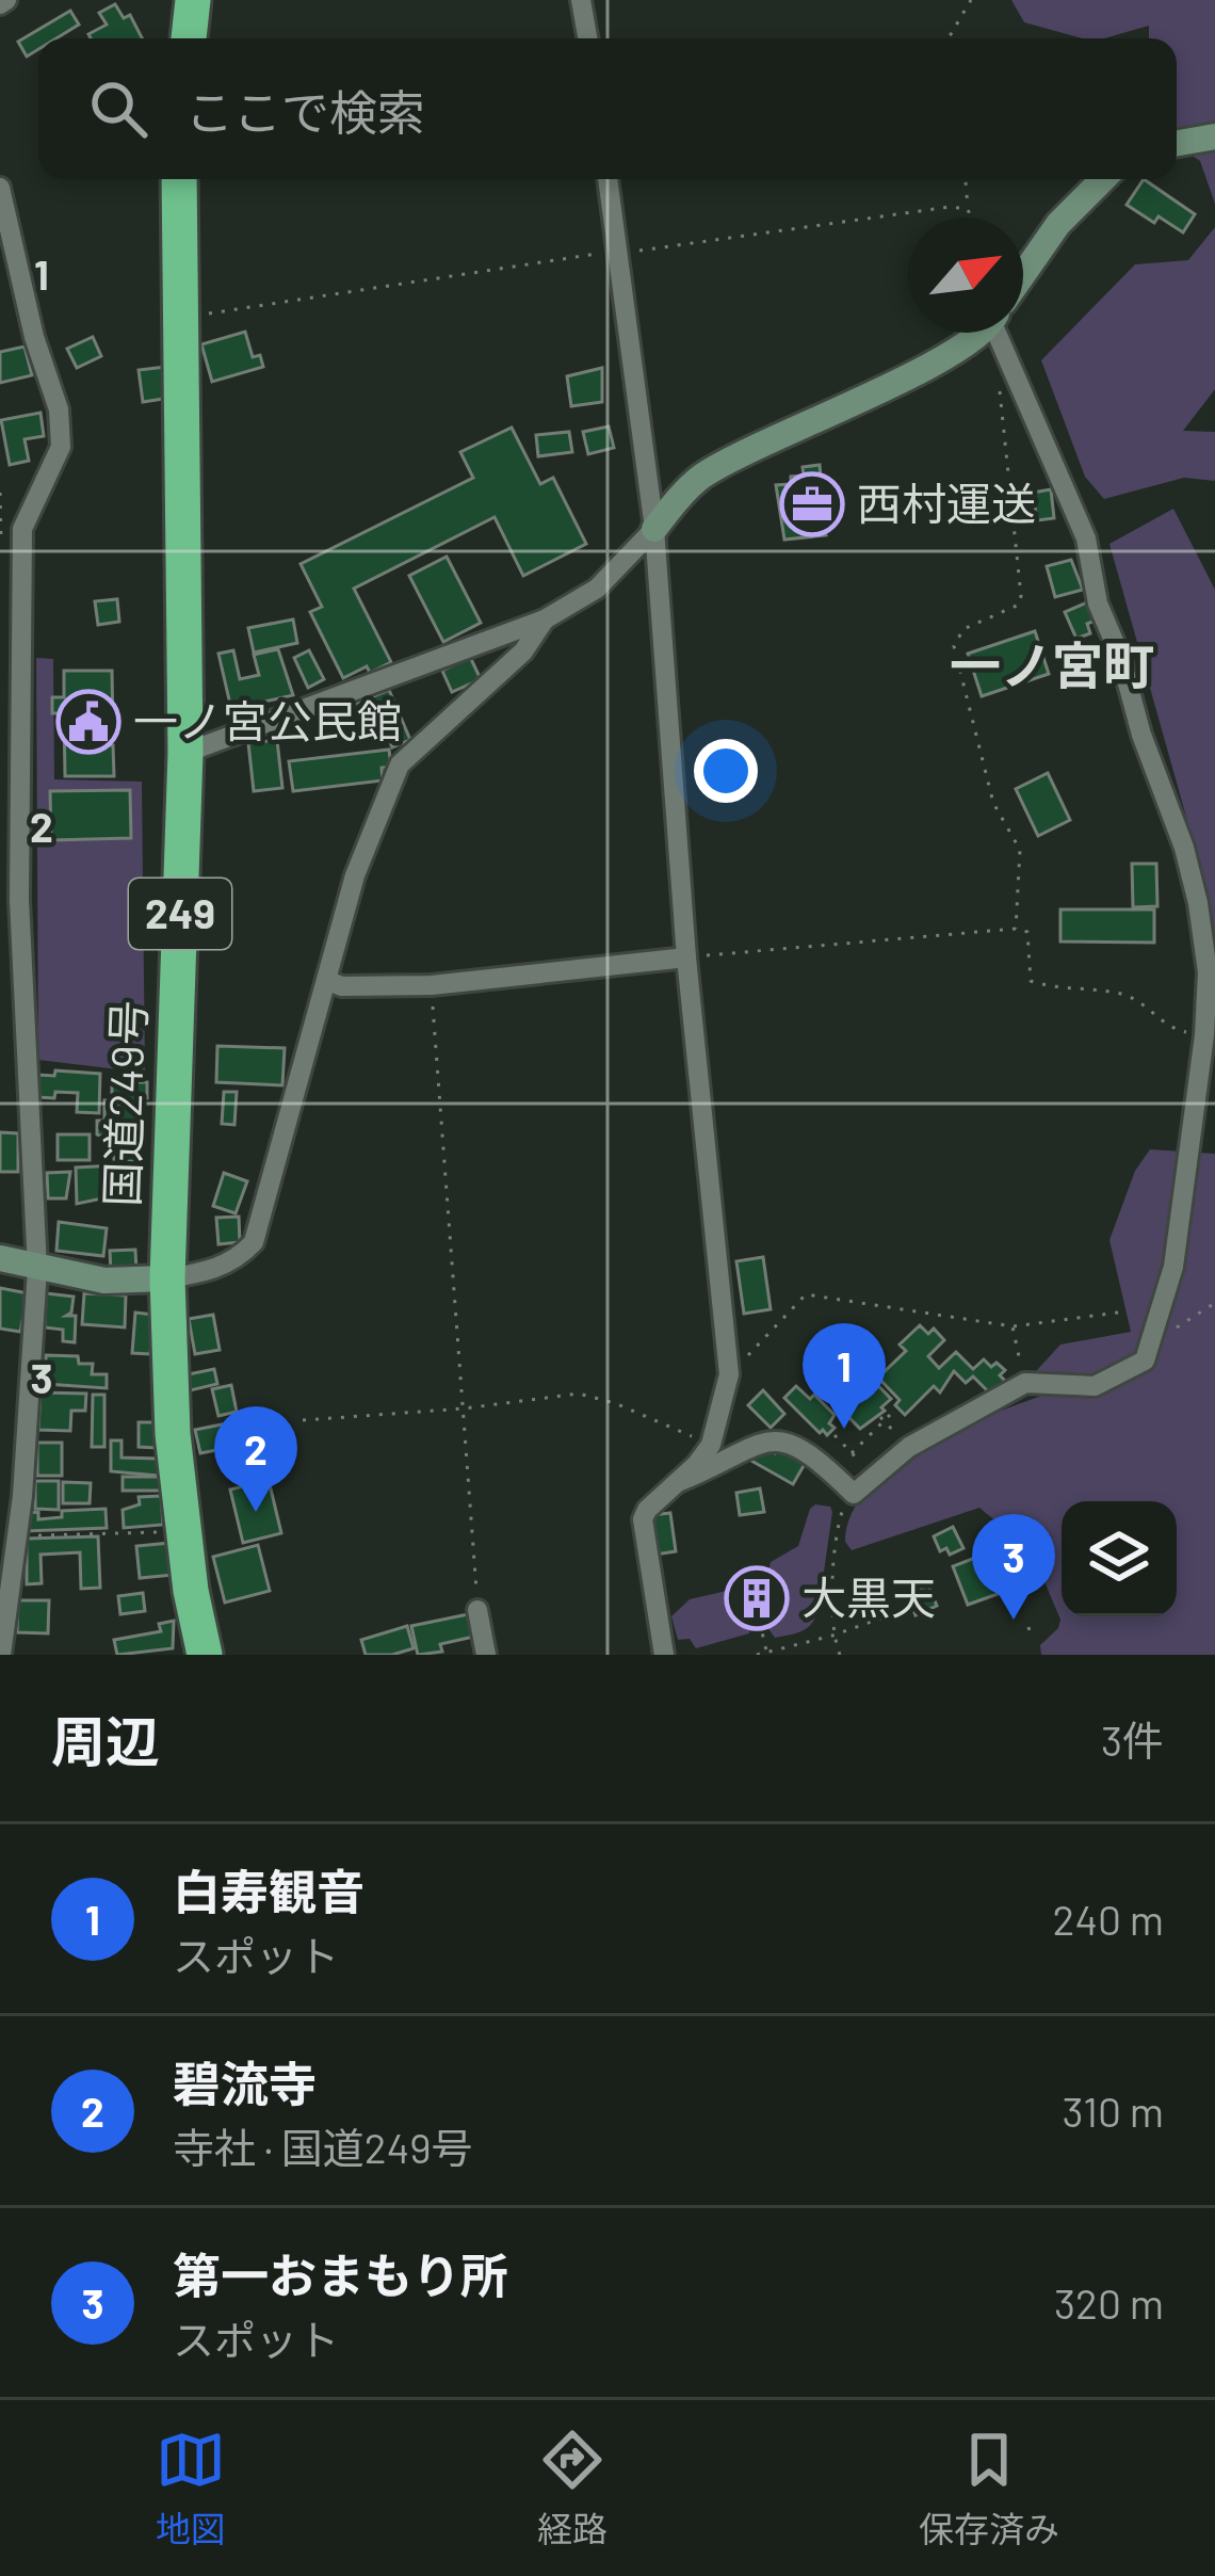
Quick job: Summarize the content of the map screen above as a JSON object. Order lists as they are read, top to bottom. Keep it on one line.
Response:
{"streets":{"highway":["249","国道249号"]},"districts":["一ノ宮町"],"places":{"office":["西村運送"],"public building":["一ノ宮公民館"],"building":["大黒天"]},"north":"top right","page":{"search":"ここで検索","pins":["1","2","3"],"heading":["周辺","3件"],"list":[{"mark":"1","name":"白寿観音","note":"スポット","value":"240 m"},{"mark":"2","name":"碧流寺","note":"寺社 · 国道249号","value":"310 m"},{"mark":"3","name":"第一おまもり所","note":"スポット","value":"320 m"}],"nav":["地図","経路","保存済み"]},"grid":{"rows":["1","2","3"]}}
